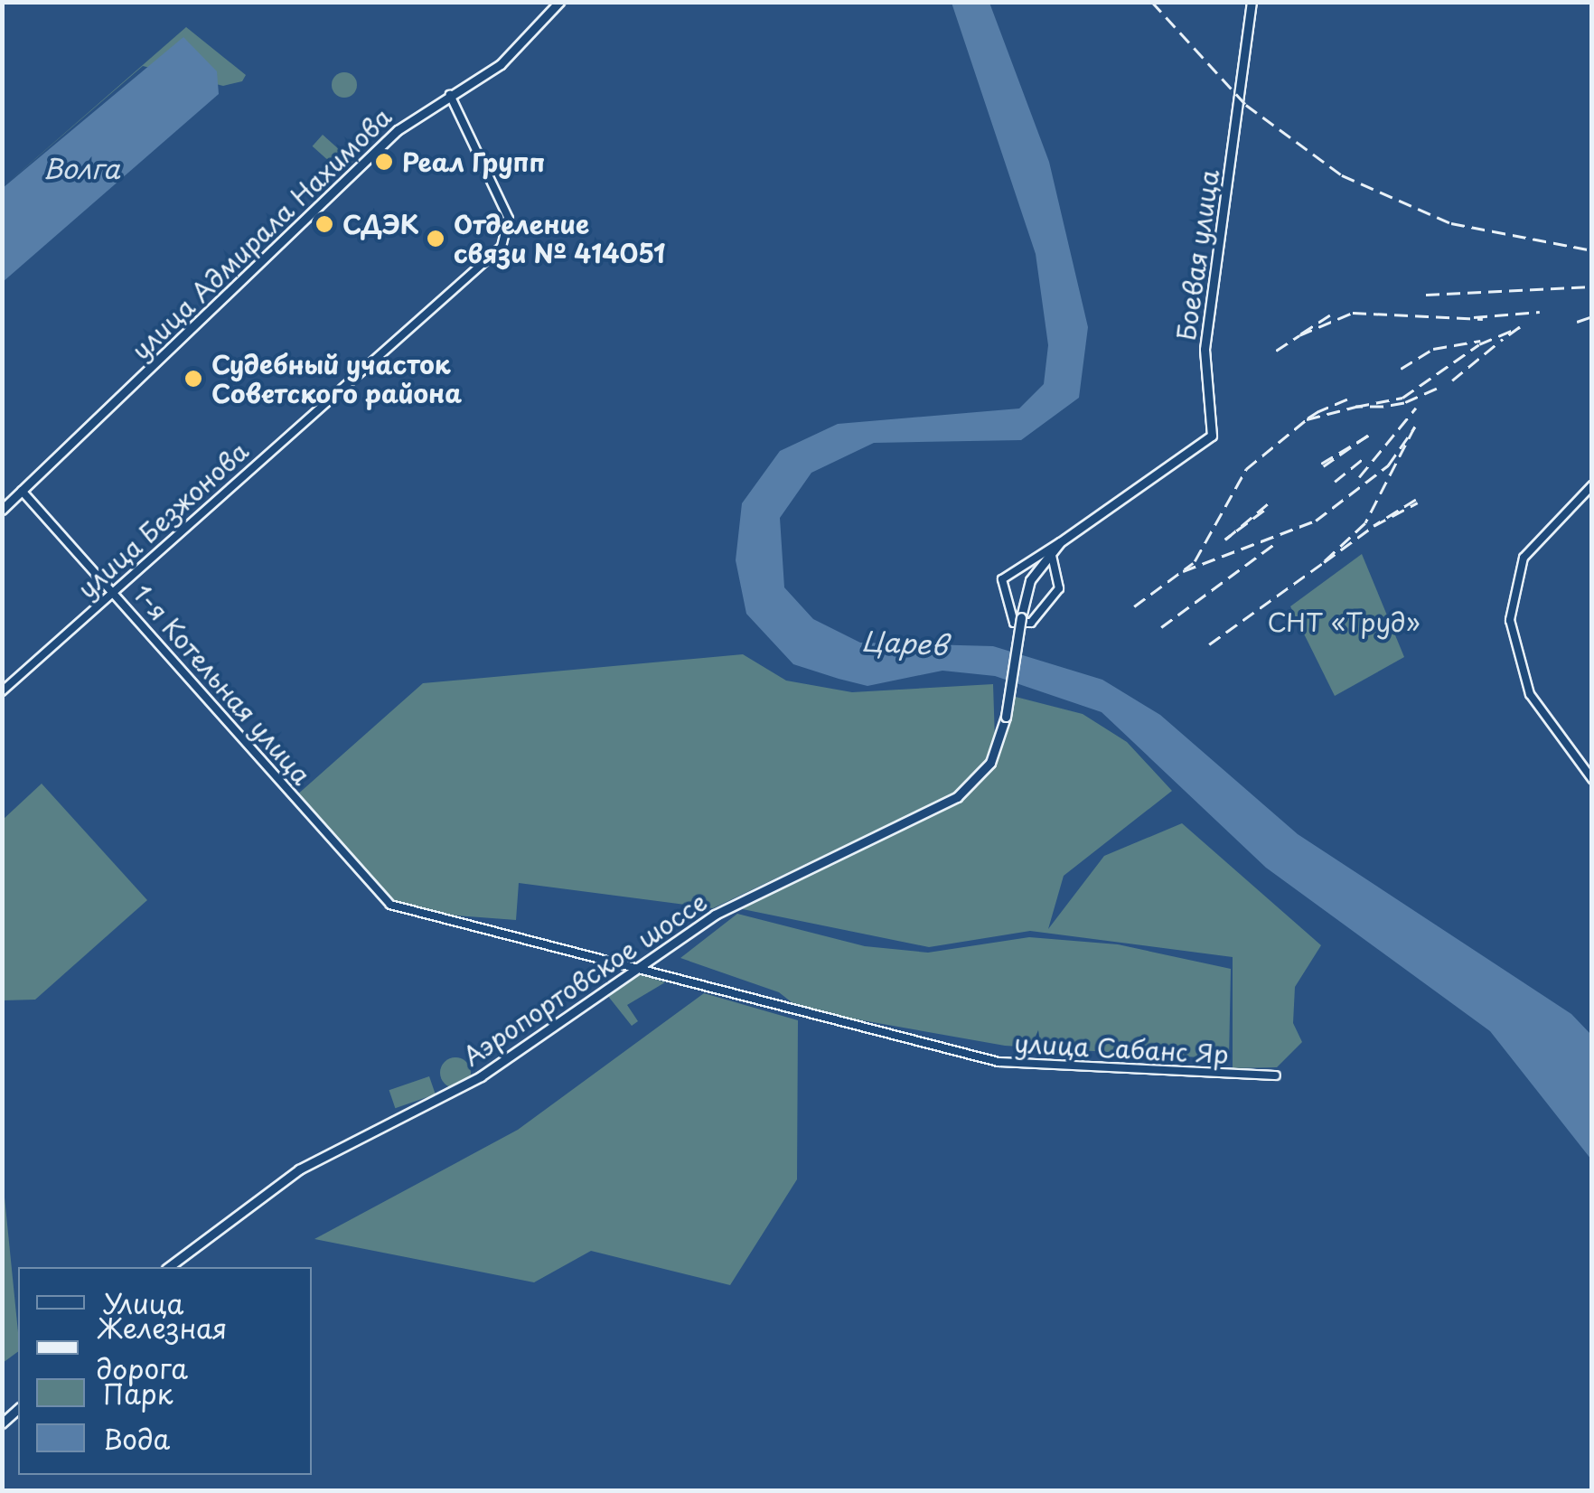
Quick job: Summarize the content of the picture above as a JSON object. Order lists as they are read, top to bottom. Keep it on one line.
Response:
{"streets":{"main road":["улица Адмирала Нахимова","Боевая улица","Аэропортовское шоссе"],"street":["улица Безжонова","1-я Котельная улица","улица Сабанс Яр"]},"crossings":[["улица Адмирала Нахимова","улица Безжонова"],["улица Адмирала Нахимова","1-я Котельная улица"],["улица Безжонова","1-я Котельная улица"],["1-я Котельная улица","улица Сабанс Яр"],["Аэропортовское шоссе","улица Сабанс Яр"]],"water":["Волга","Царев"],"parks":["СНТ «Труд»"],"places":["Реал Групп","СДЭК","Отделение связи № 414051","Судебный участок Советского района"],"legend":["Улица","Железная дорога","Парк","Вода"]}
